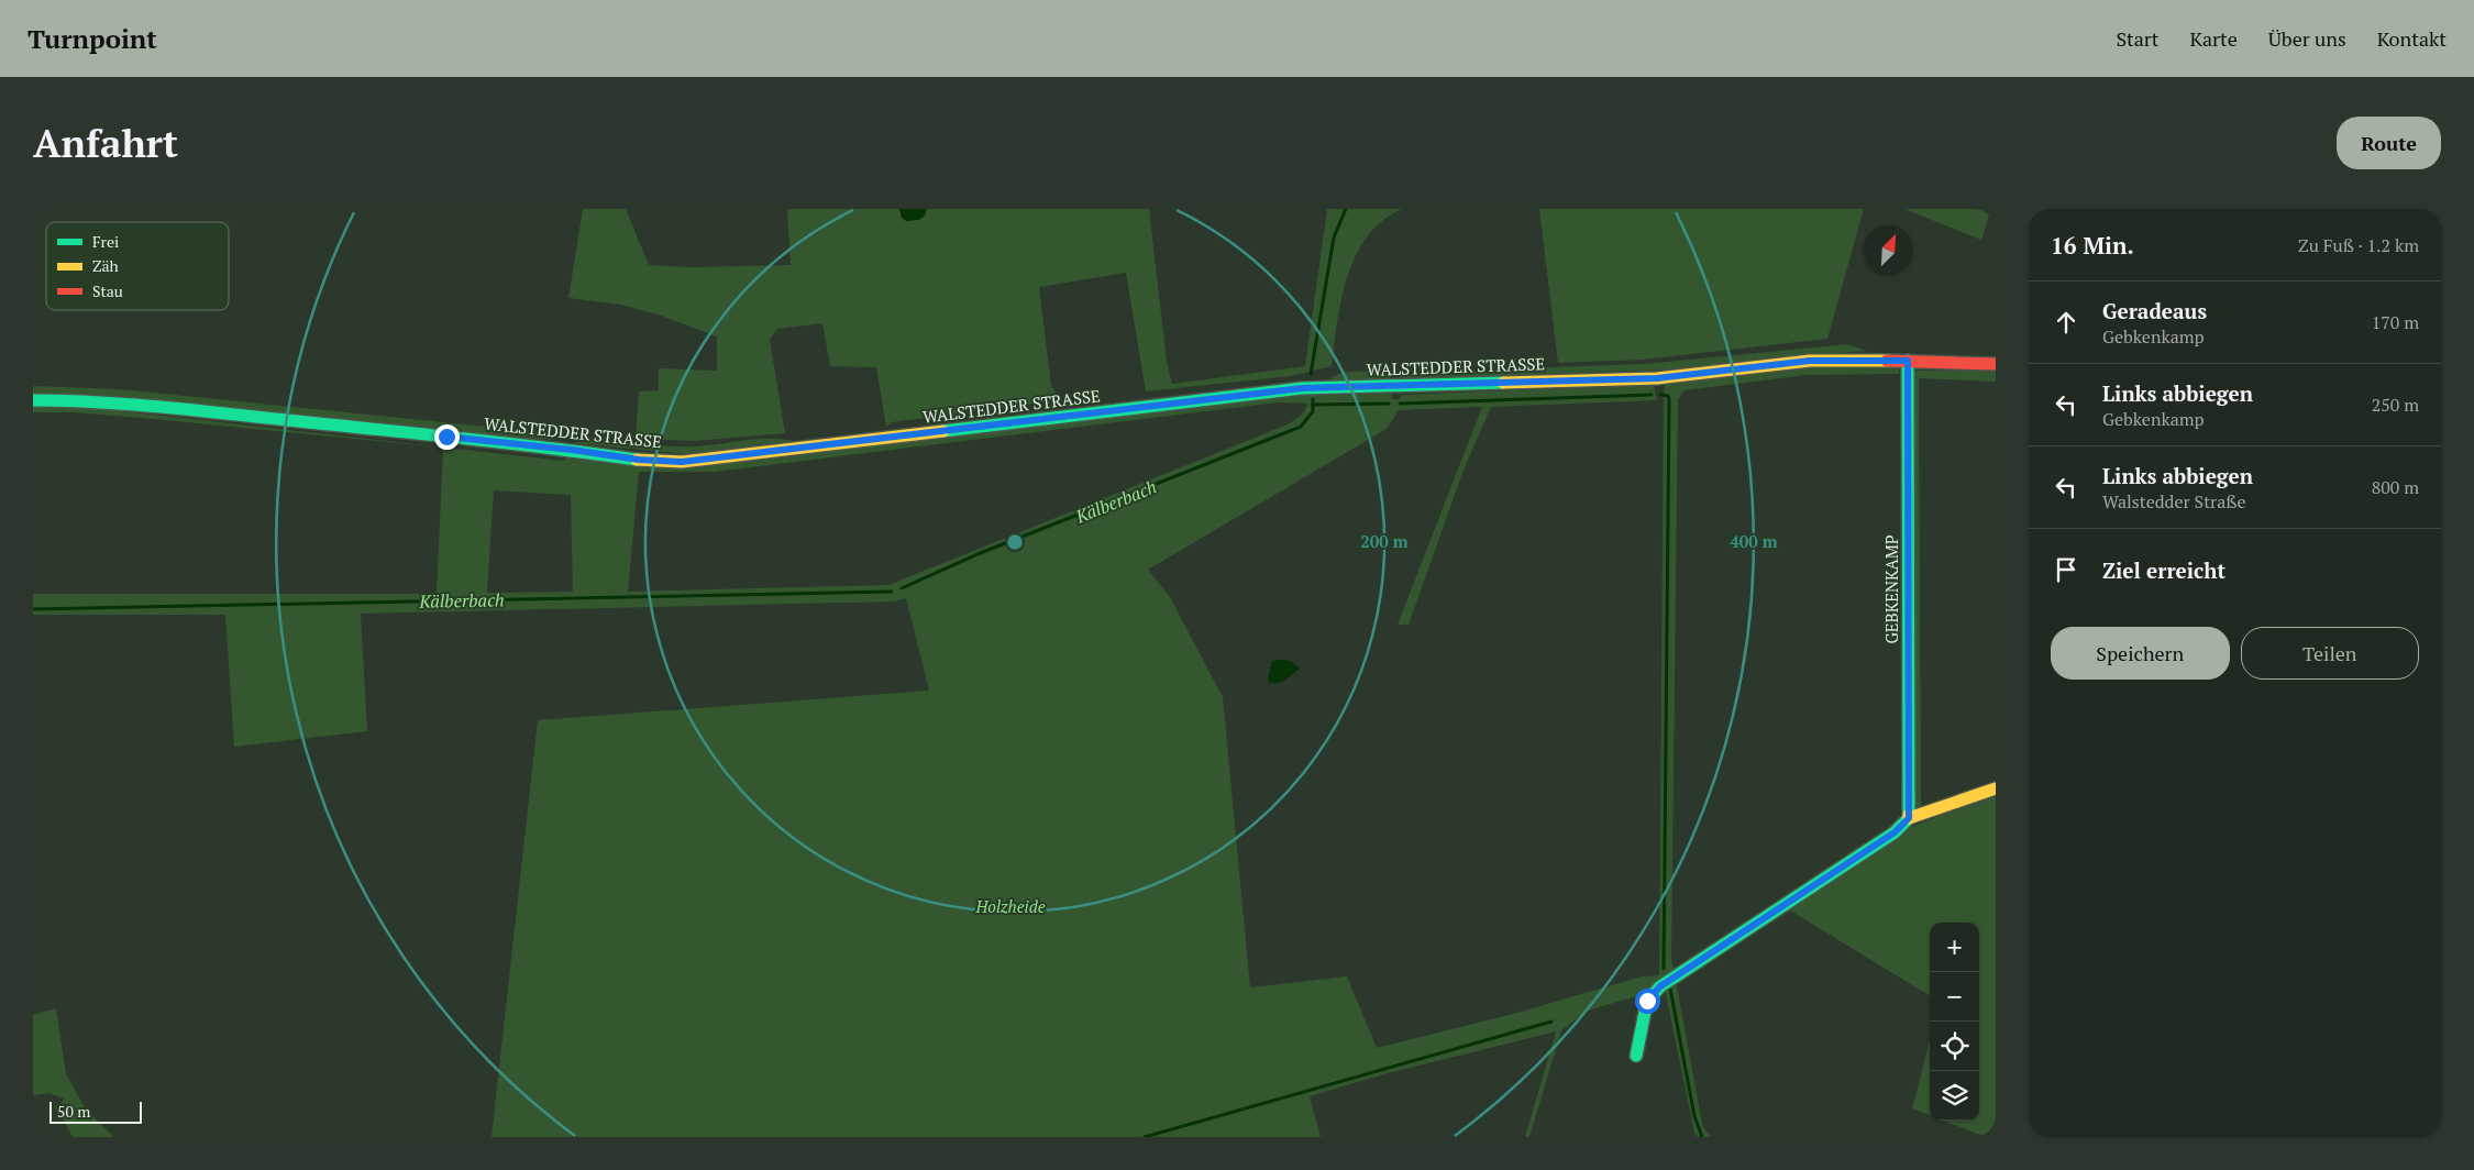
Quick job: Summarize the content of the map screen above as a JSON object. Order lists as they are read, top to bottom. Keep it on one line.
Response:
{"streets":{"main road":["WALSTEDDER STRASSE","GEBKENKAMP"]},"crossings":[["WALSTEDDER STRASSE","GEBKENKAMP"]],"water":["Kälberbach"],"parks":["Holzheide"],"legend":["Frei","Zäh","Stau"],"scale_bar":"50 m","north":"top right","page":{"header":"Turnpoint","nav":["Start","Karte","Über uns","Kontakt"],"buttons":["Route",["Speichern","Teilen"]],"title":"Anfahrt","heading":["16 Min.","Zu Fuß · 1.2 km"],"list":[["Geradeaus","Gebkenkamp","170 m"],["Links abbiegen","Gebkenkamp","250 m"],["Links abbiegen","Walstedder Straße","800 m"],"Ziel erreicht"],"map_buttons":["+","−"],"scale":"50 m"},"rings":["200 m","400 m"]}
